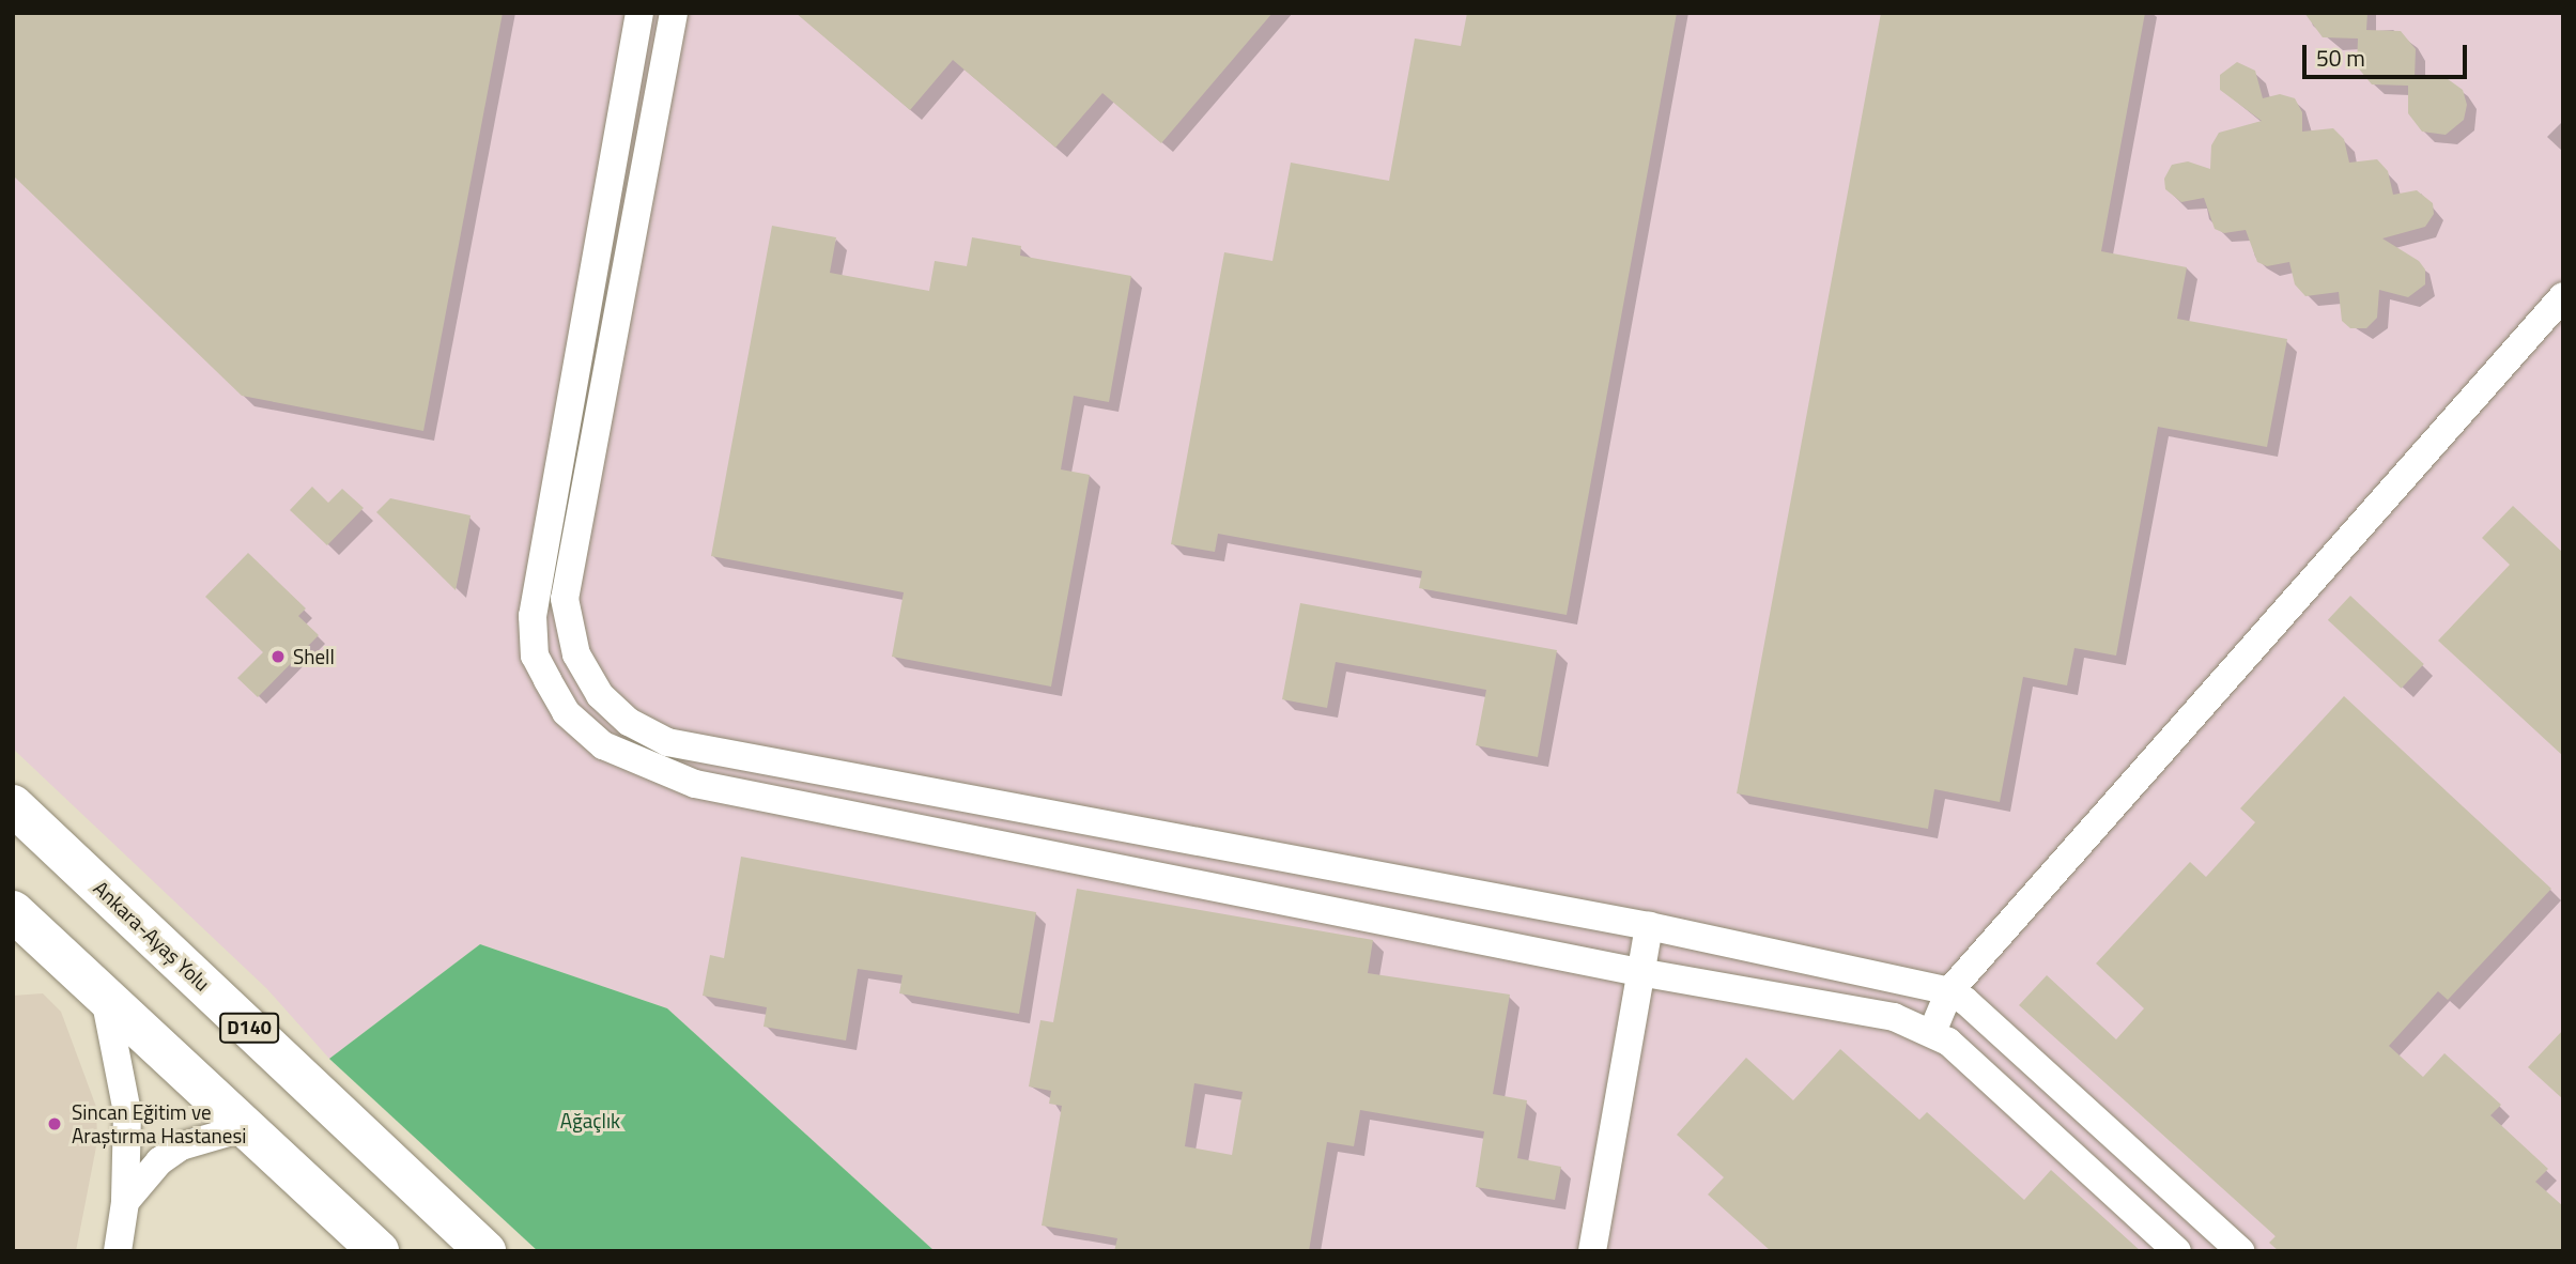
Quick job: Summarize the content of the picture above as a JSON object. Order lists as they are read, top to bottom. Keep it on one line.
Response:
{"streets":{"highway":["Ankara-Ayaş Yolu","D140"]},"parks":["Ağaçlık"],"places":["Shell","Sincan Eğitim ve Araştırma Hastanesi"],"scale_bar":"50 m"}
